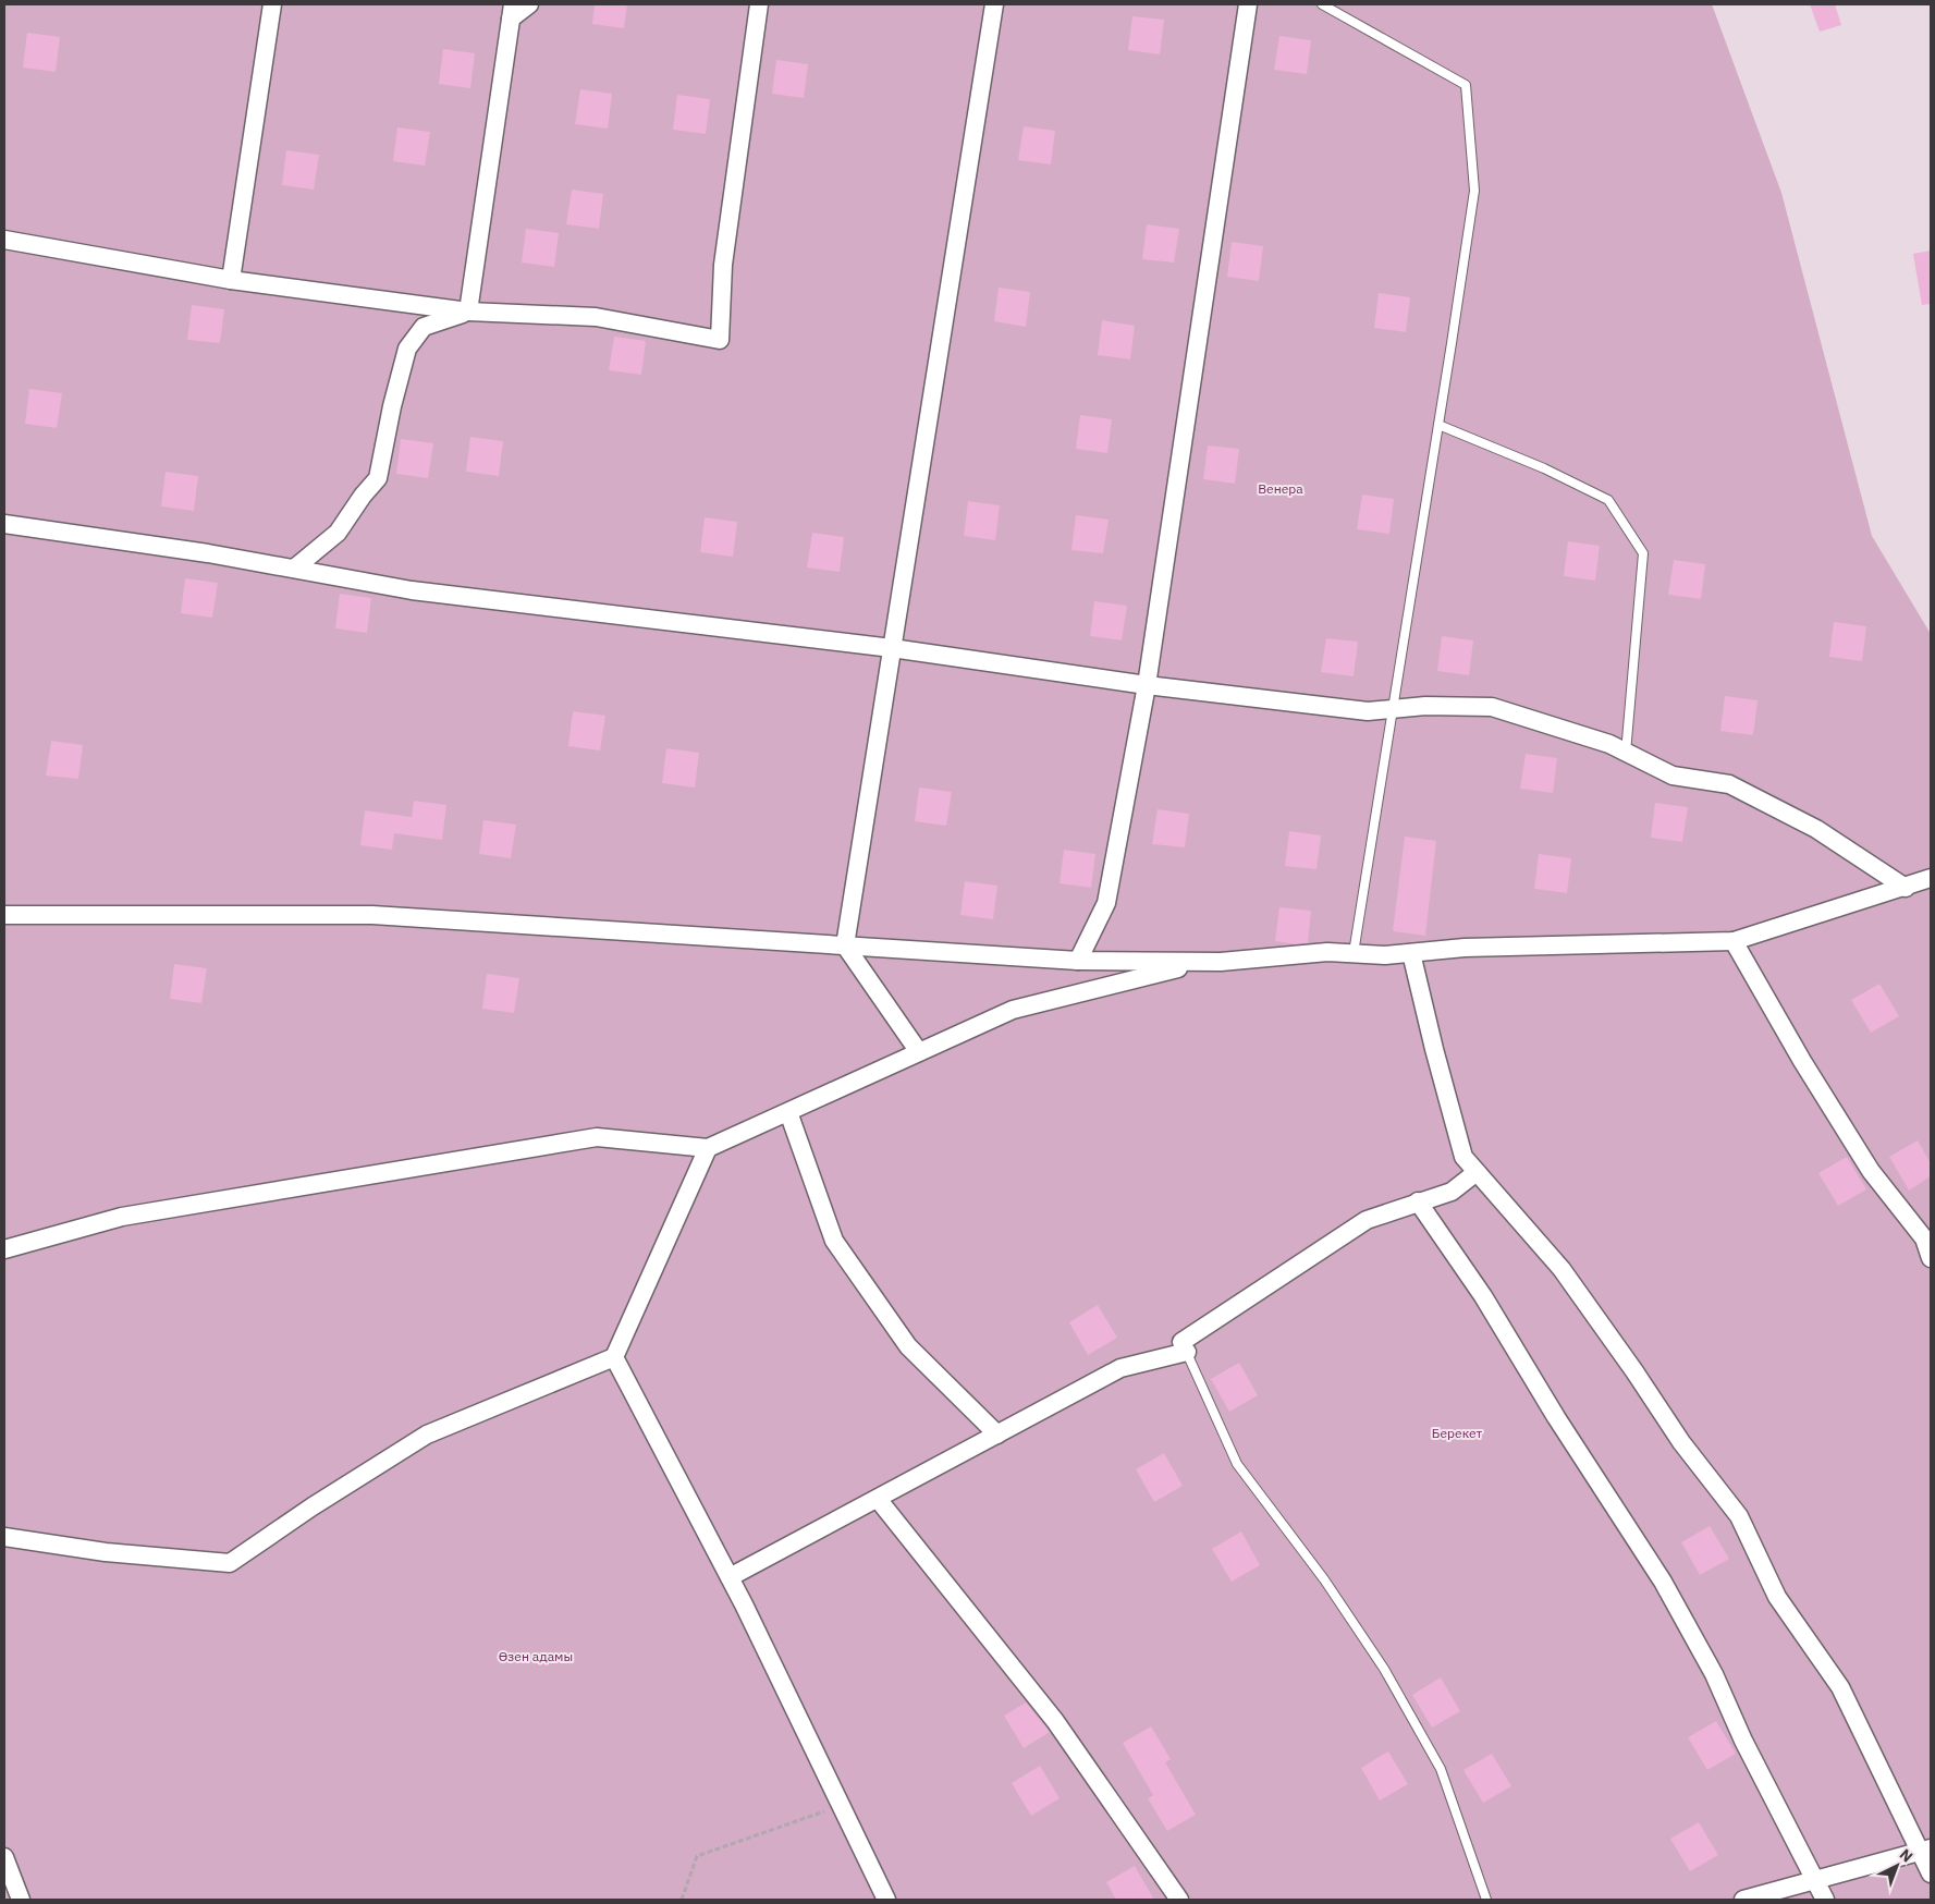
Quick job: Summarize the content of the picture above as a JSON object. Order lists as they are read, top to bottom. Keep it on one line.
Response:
{"parks":["Венера","Берекет","Өзен адамы"],"north":"top right"}
